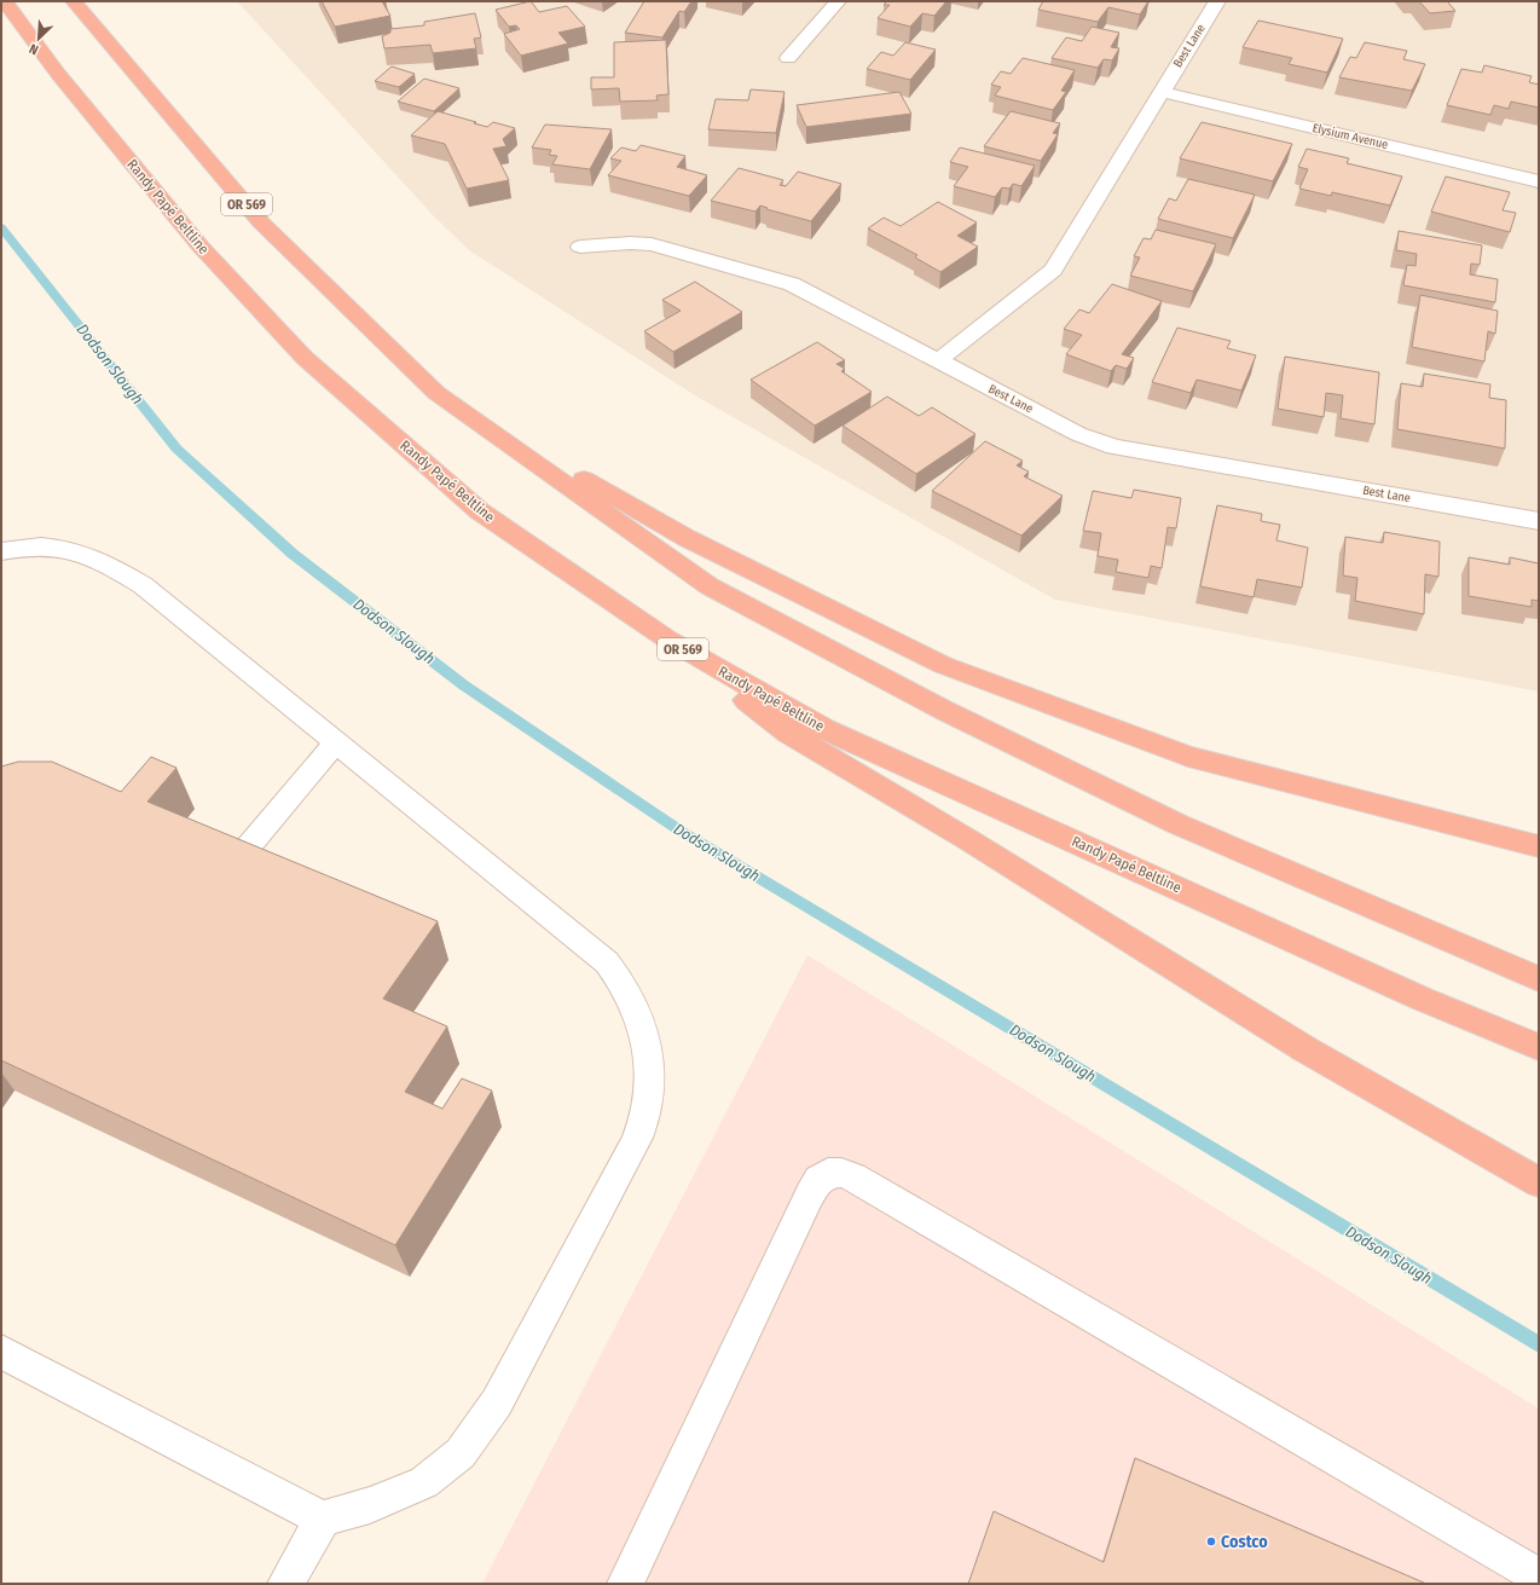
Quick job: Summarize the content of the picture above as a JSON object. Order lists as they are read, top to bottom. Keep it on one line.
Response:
{"streets":{"highway":["OR 569","Randy Papé Beltline"],"street":["Best Lane","Elysium Avenue"]},"crossings":[["Best Lane","Elysium Avenue"]],"water":["Dodson Slough"],"places":["Costco"],"north":"bottom left"}
